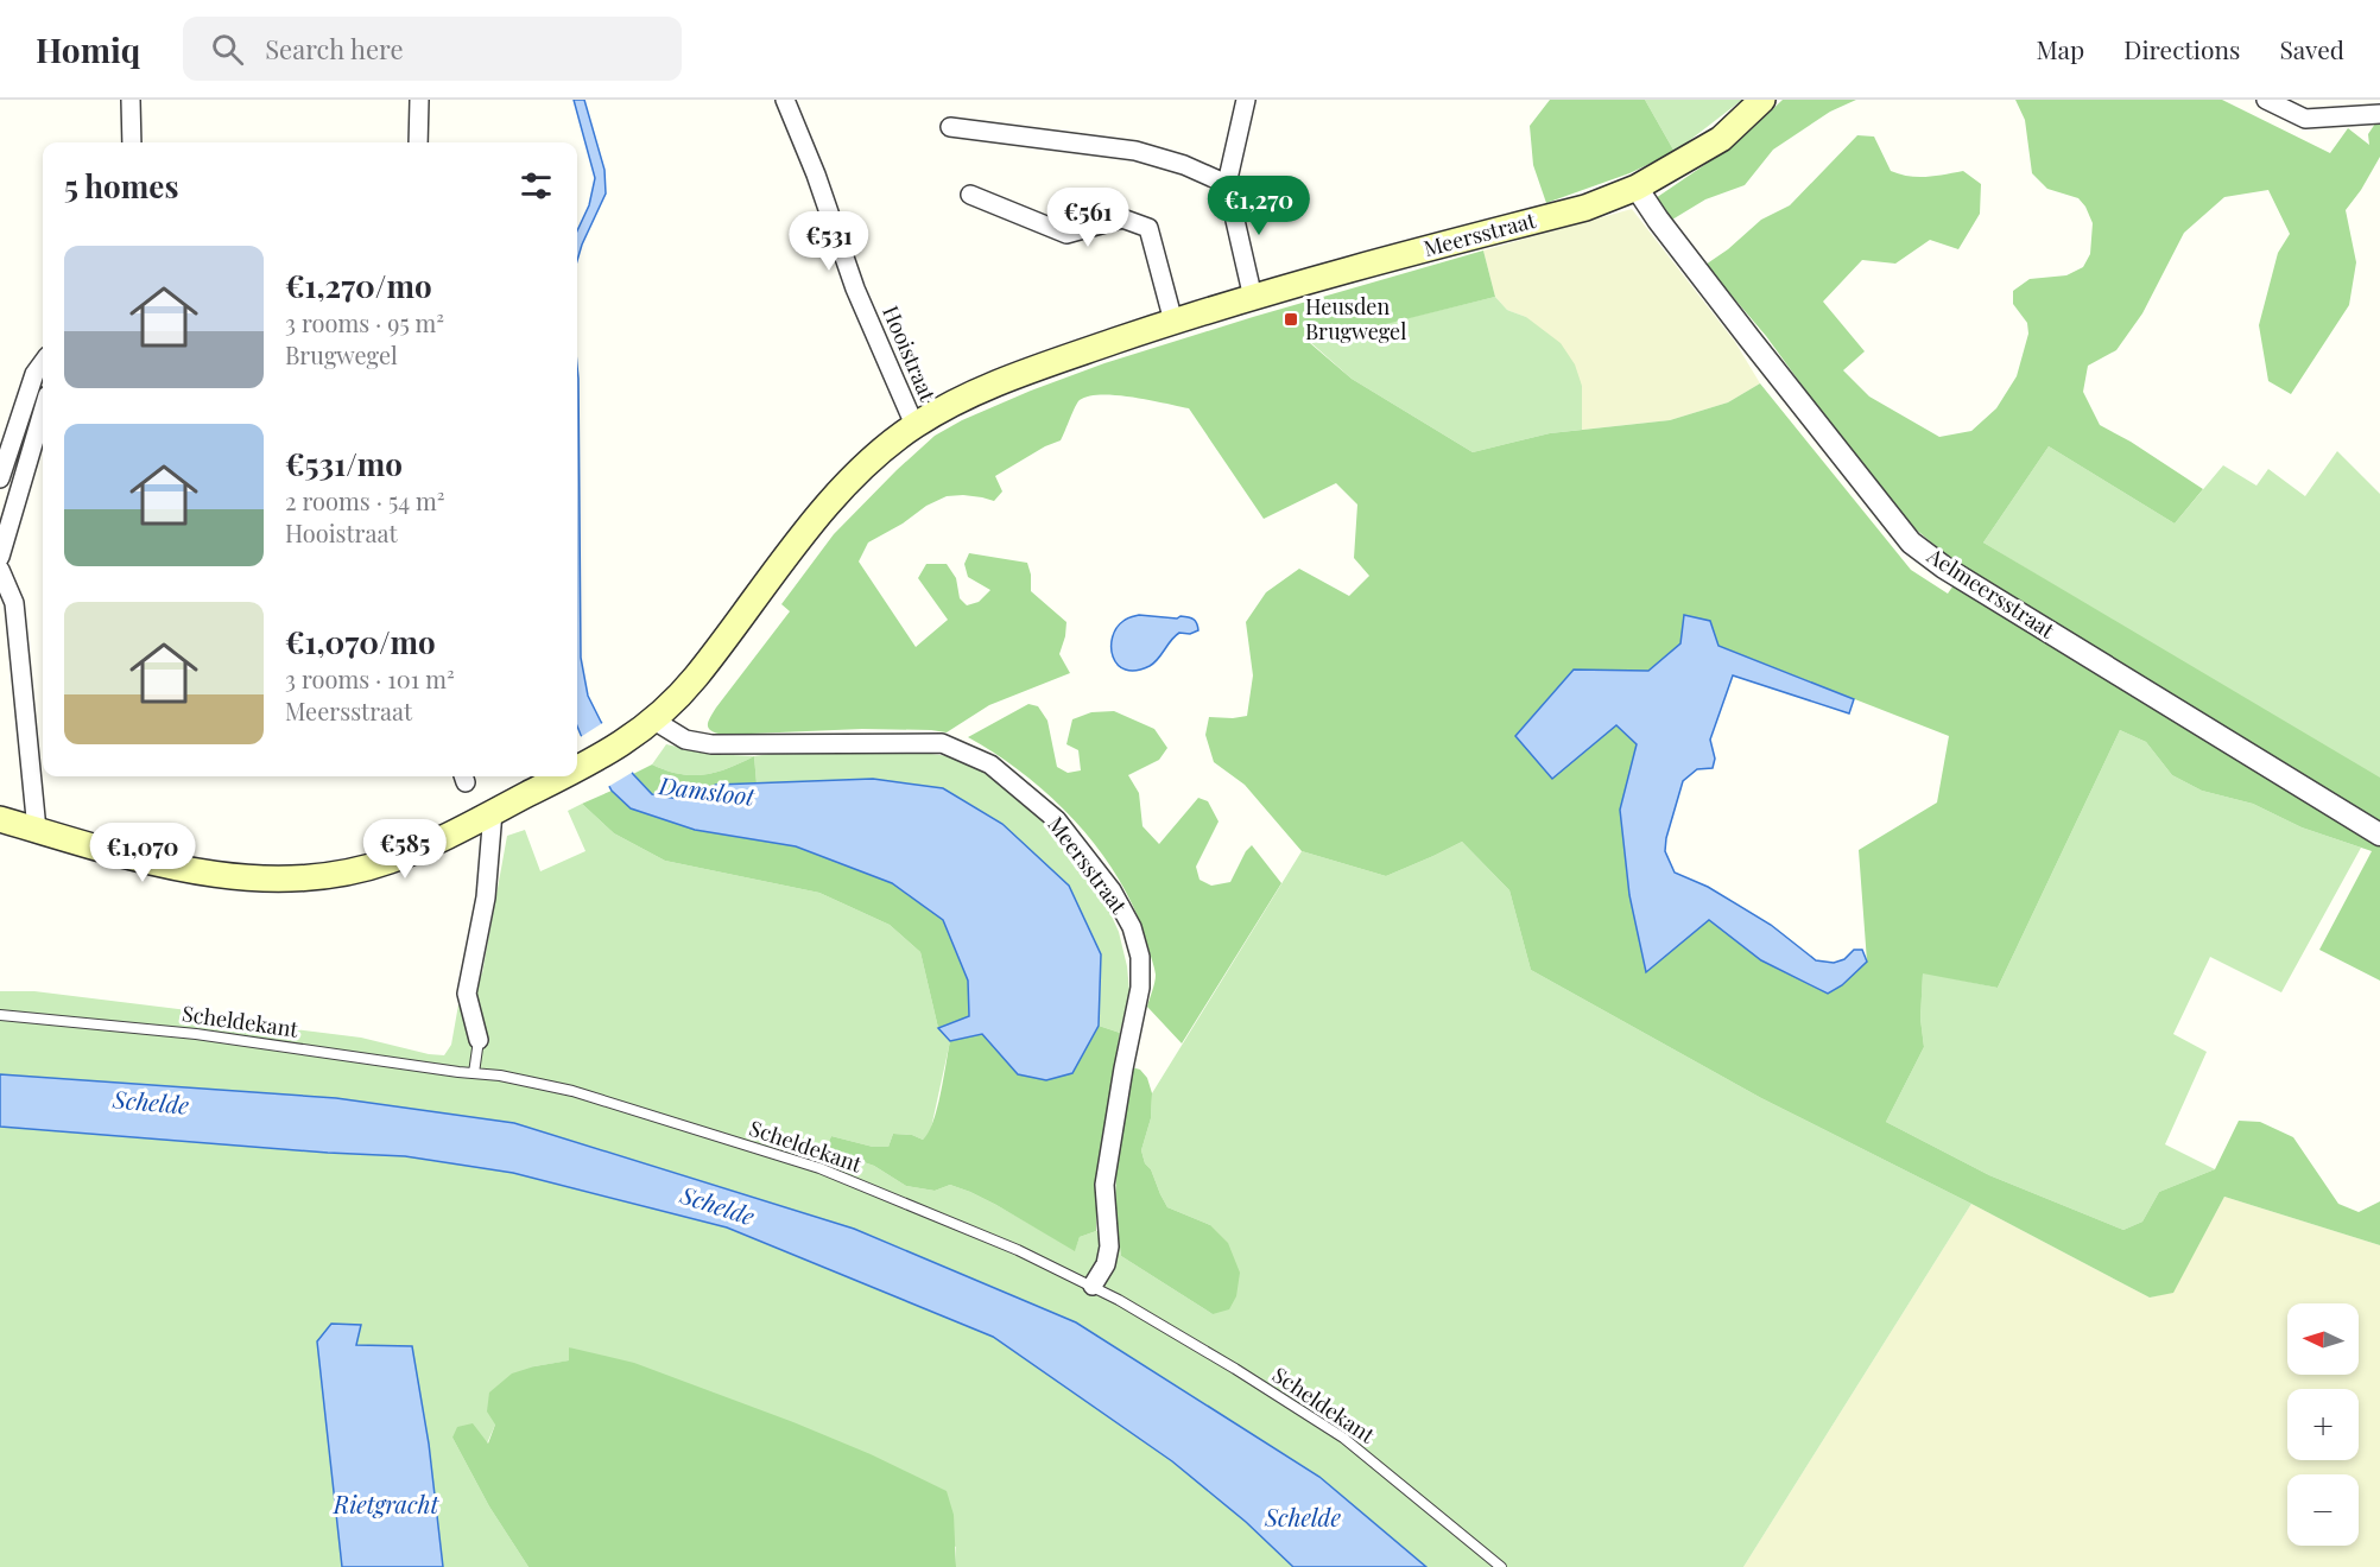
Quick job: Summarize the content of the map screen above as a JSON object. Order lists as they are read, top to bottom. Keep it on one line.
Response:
{"streets":{"main road":["Meersstraat"],"street":["Hooistraat","Aelmeersstraat"],"lane":["Scheldekant"]},"crossings":[["Meersstraat","Hooistraat"],["Meersstraat","Aelmeersstraat"],["Meersstraat","Scheldekant"]],"water":["Damsloot","Schelde","Rietgracht"],"places":{"transit":["Heusden Brugwegel"]},"north":"left","page":{"header":"Homiq","search":"Search here","nav":["Map","Directions","Saved"],"heading":"5 homes","price":["€1,270","€561","€531","€585","€1,070"],"list":[{"name":"€1,270/mo","note":"3 rooms · 95 m² · Brugwegel"},{"name":"€531/mo","note":"2 rooms · 54 m² · Hooistraat"},{"name":"€1,070/mo","note":"3 rooms · 101 m² · Meersstraat"}],"map_buttons":["+","−"]}}
